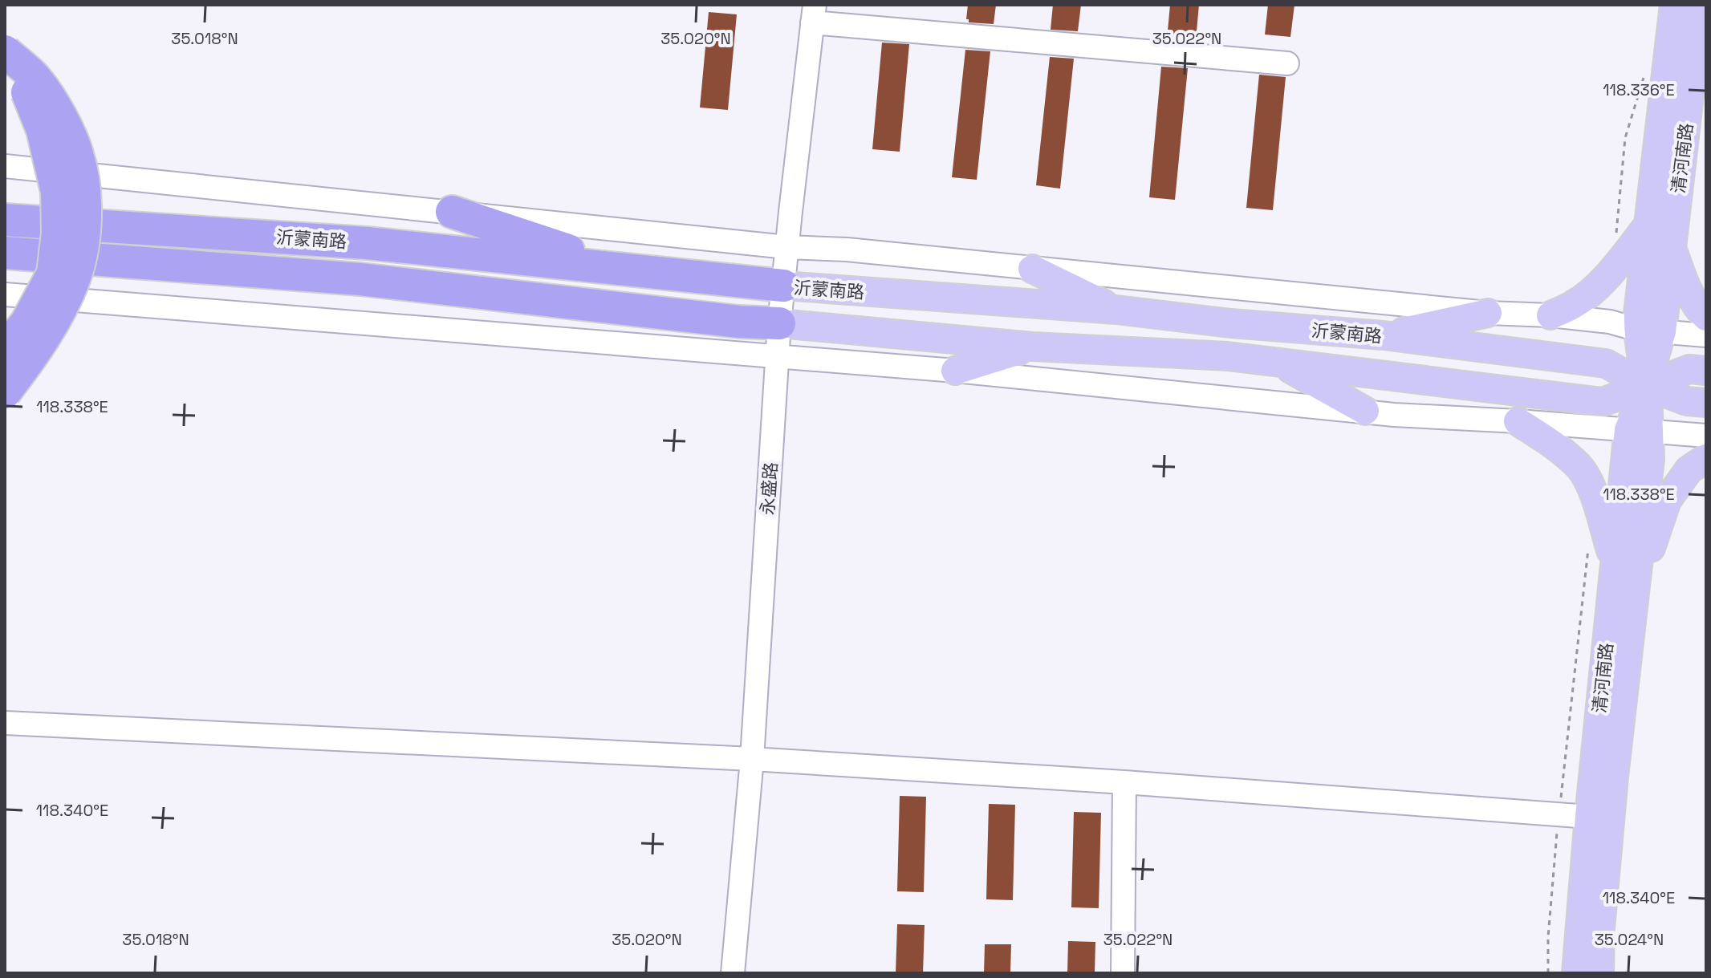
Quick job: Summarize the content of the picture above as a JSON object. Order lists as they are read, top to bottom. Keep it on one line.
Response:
{"streets":{"highway":["沂蒙南路"],"main road":["清河南路"],"street":["永盛路"]},"crossings":[["清河南路","沂蒙南路"],["沂蒙南路","永盛路"]],"coordinates":["35.018°N","35.020°N","35.022°N","118.336°E","118.338°E","118.340°E","35.024°N"]}
